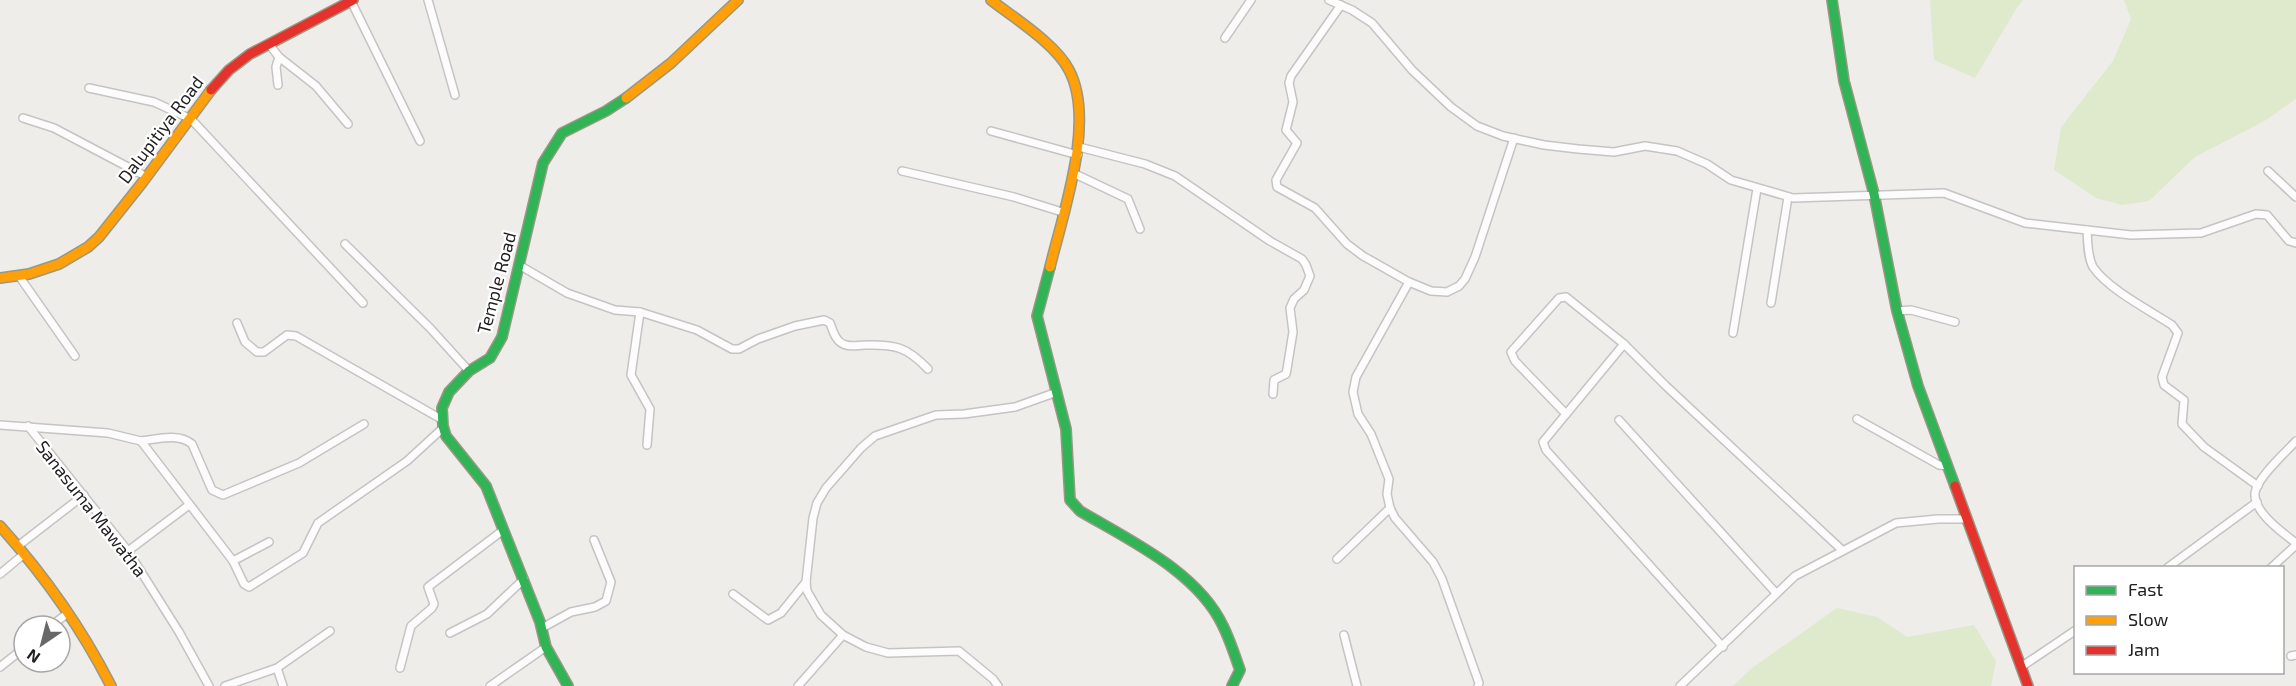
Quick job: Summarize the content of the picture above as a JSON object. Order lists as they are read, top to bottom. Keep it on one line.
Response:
{"streets":{"street":["Dalupitiya Road","Temple Road","Sanasuma Mawatha"]},"legend":["Fast","Slow","Jam"],"north":"bottom left"}
